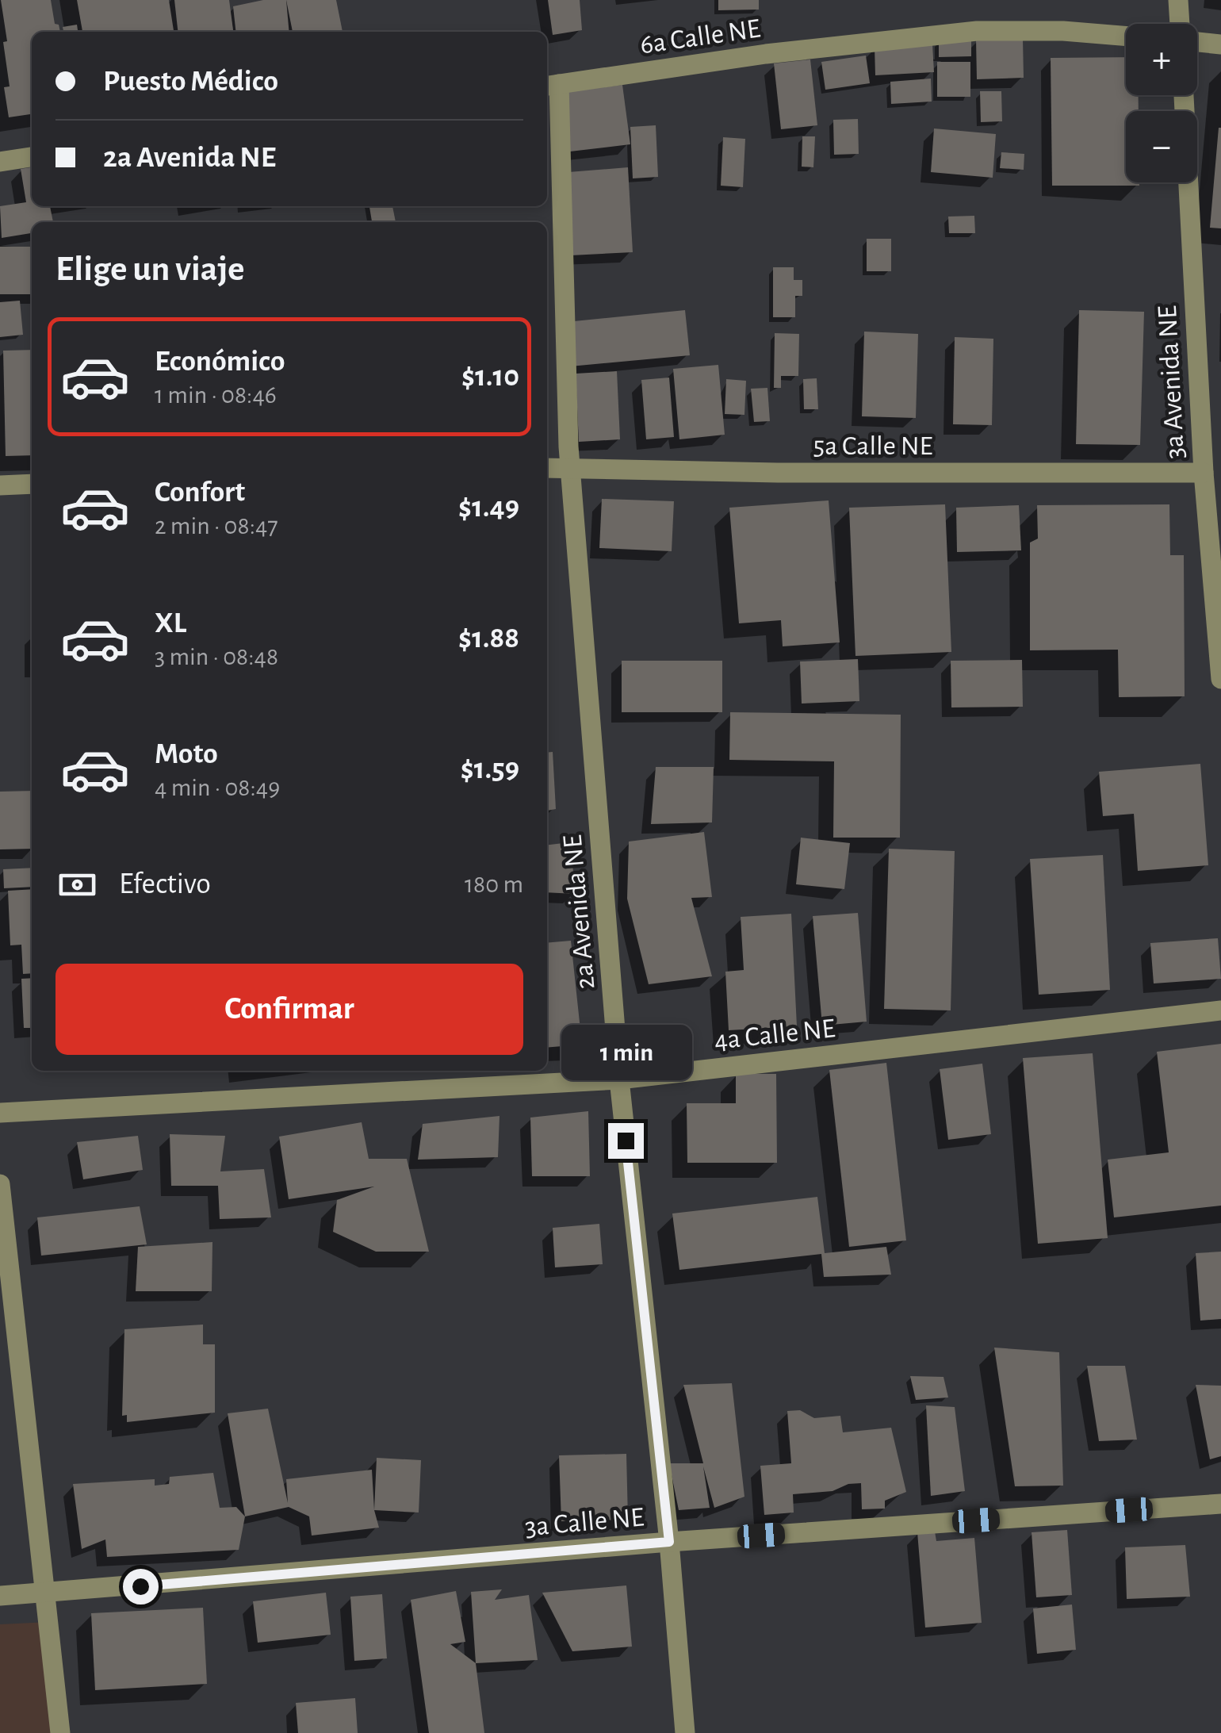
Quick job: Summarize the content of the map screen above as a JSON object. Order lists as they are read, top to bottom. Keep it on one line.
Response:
{"streets":{"street":["6a Calle NE","3a Avenida NE","5a Calle NE","2a Avenida NE","4a Calle NE","3a Calle NE"]},"crossings":[["6a Calle NE","2a Avenida NE"],["3a Avenida NE","5a Calle NE"],["5a Calle NE","2a Avenida NE"],["2a Avenida NE","4a Calle NE"],["2a Avenida NE","3a Calle NE"]],"page":{"map_buttons":["+","−"],"banner":["Puesto Médico","2a Avenida NE"],"heading":"Elige un viaje","list":[{"name":"Económico","note":"1 min · 08:46","value":"$1.10"},{"name":"Confort","note":"2 min · 08:47","value":"$1.49"},{"name":"XL","note":"3 min · 08:48","value":"$1.88"},{"name":"Moto","note":"4 min · 08:49","value":"$1.59"}],"pay":["Efectivo","180 m"],"buttons":"Confirmar","bubble":"1 min"}}
